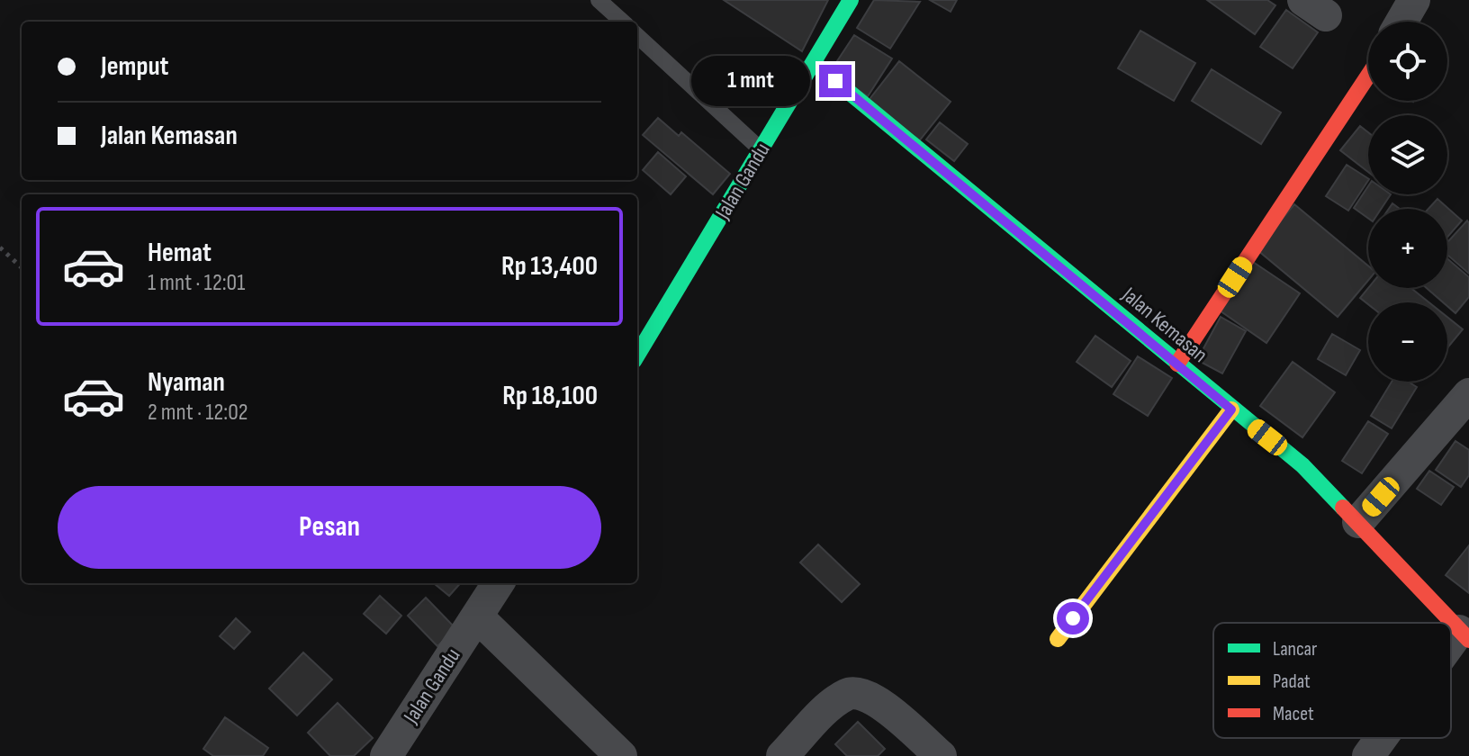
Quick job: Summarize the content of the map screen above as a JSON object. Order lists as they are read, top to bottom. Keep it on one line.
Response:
{"streets":{"street":["Jalan Gandu","Jalan Kemasan"]},"crossings":[["Jalan Gandu","Jalan Kemasan"]],"legend":["Lancar","Padat","Macet"],"page":{"map_buttons":["+","−"],"banner":["Jemput","Jalan Kemasan"],"bubble":"1 mnt","list":[{"name":"Hemat","note":"1 mnt · 12:01","value":"Rp 13,400"},{"name":"Nyaman","note":"2 mnt · 12:02","value":"Rp 18,100"}],"buttons":"Pesan"}}
